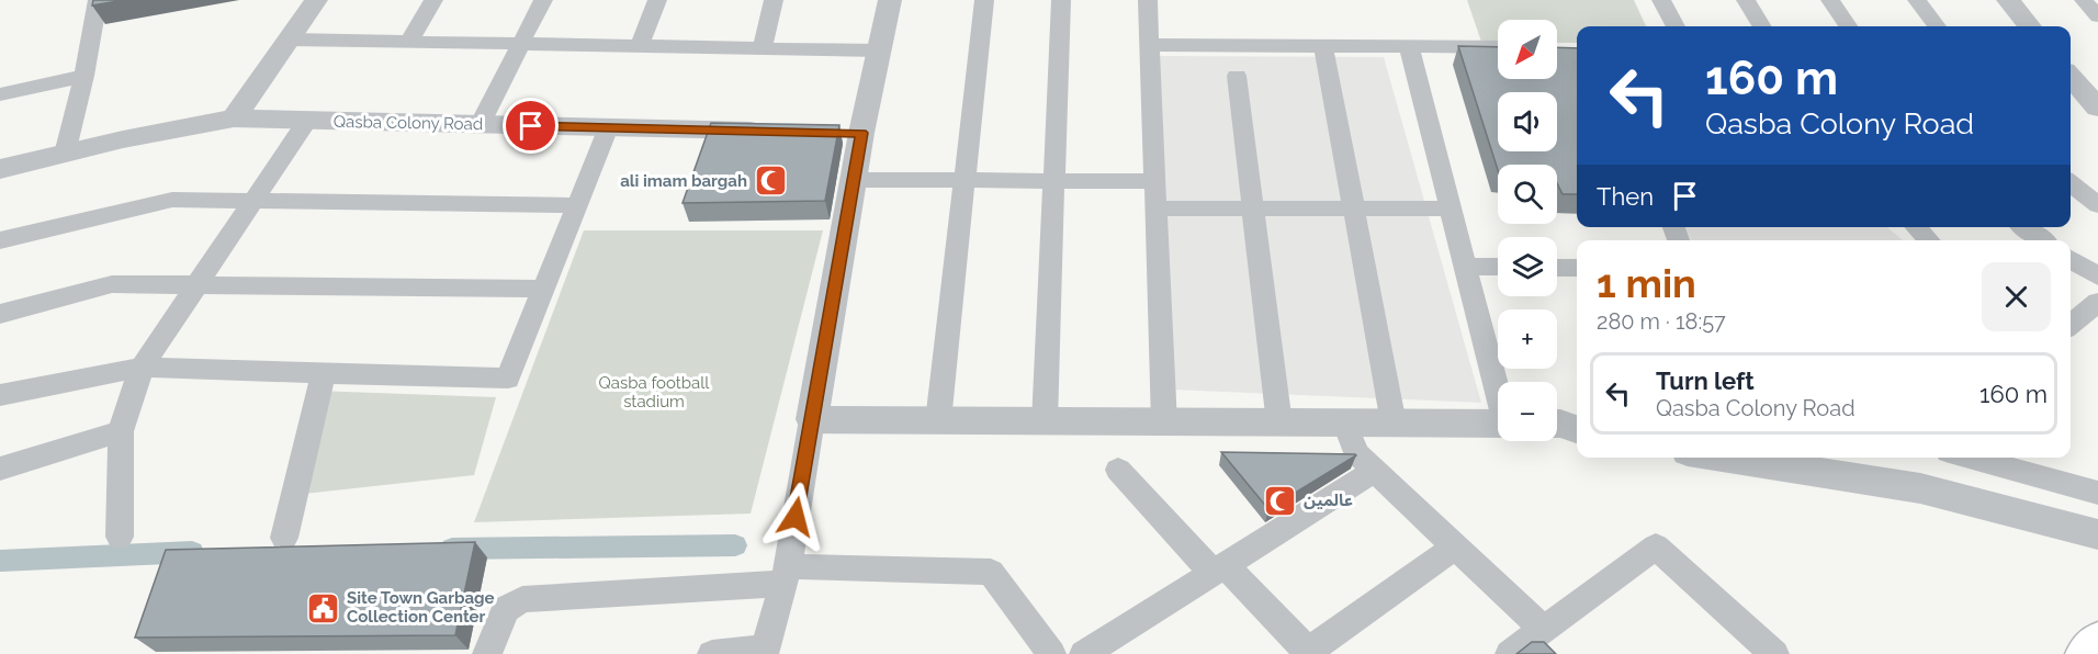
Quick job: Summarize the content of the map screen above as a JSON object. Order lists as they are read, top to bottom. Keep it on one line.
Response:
{"streets":{"street":["Qasba Colony Road"]},"parks":["Qasba football stadium"],"places":{"mosque":["ali imam bargah","عالمین"],"public building":["Site Town Garbage Collection Center"]},"north":"bottom left","page":{"map_buttons":["+","−"],"turn":["160 m","Qasba Colony Road"],"then":"Then","heading":["1 min","280 m · 18:57"],"list":[{"name":"Turn left","note":"Qasba Colony Road","value":"160 m"}]}}
